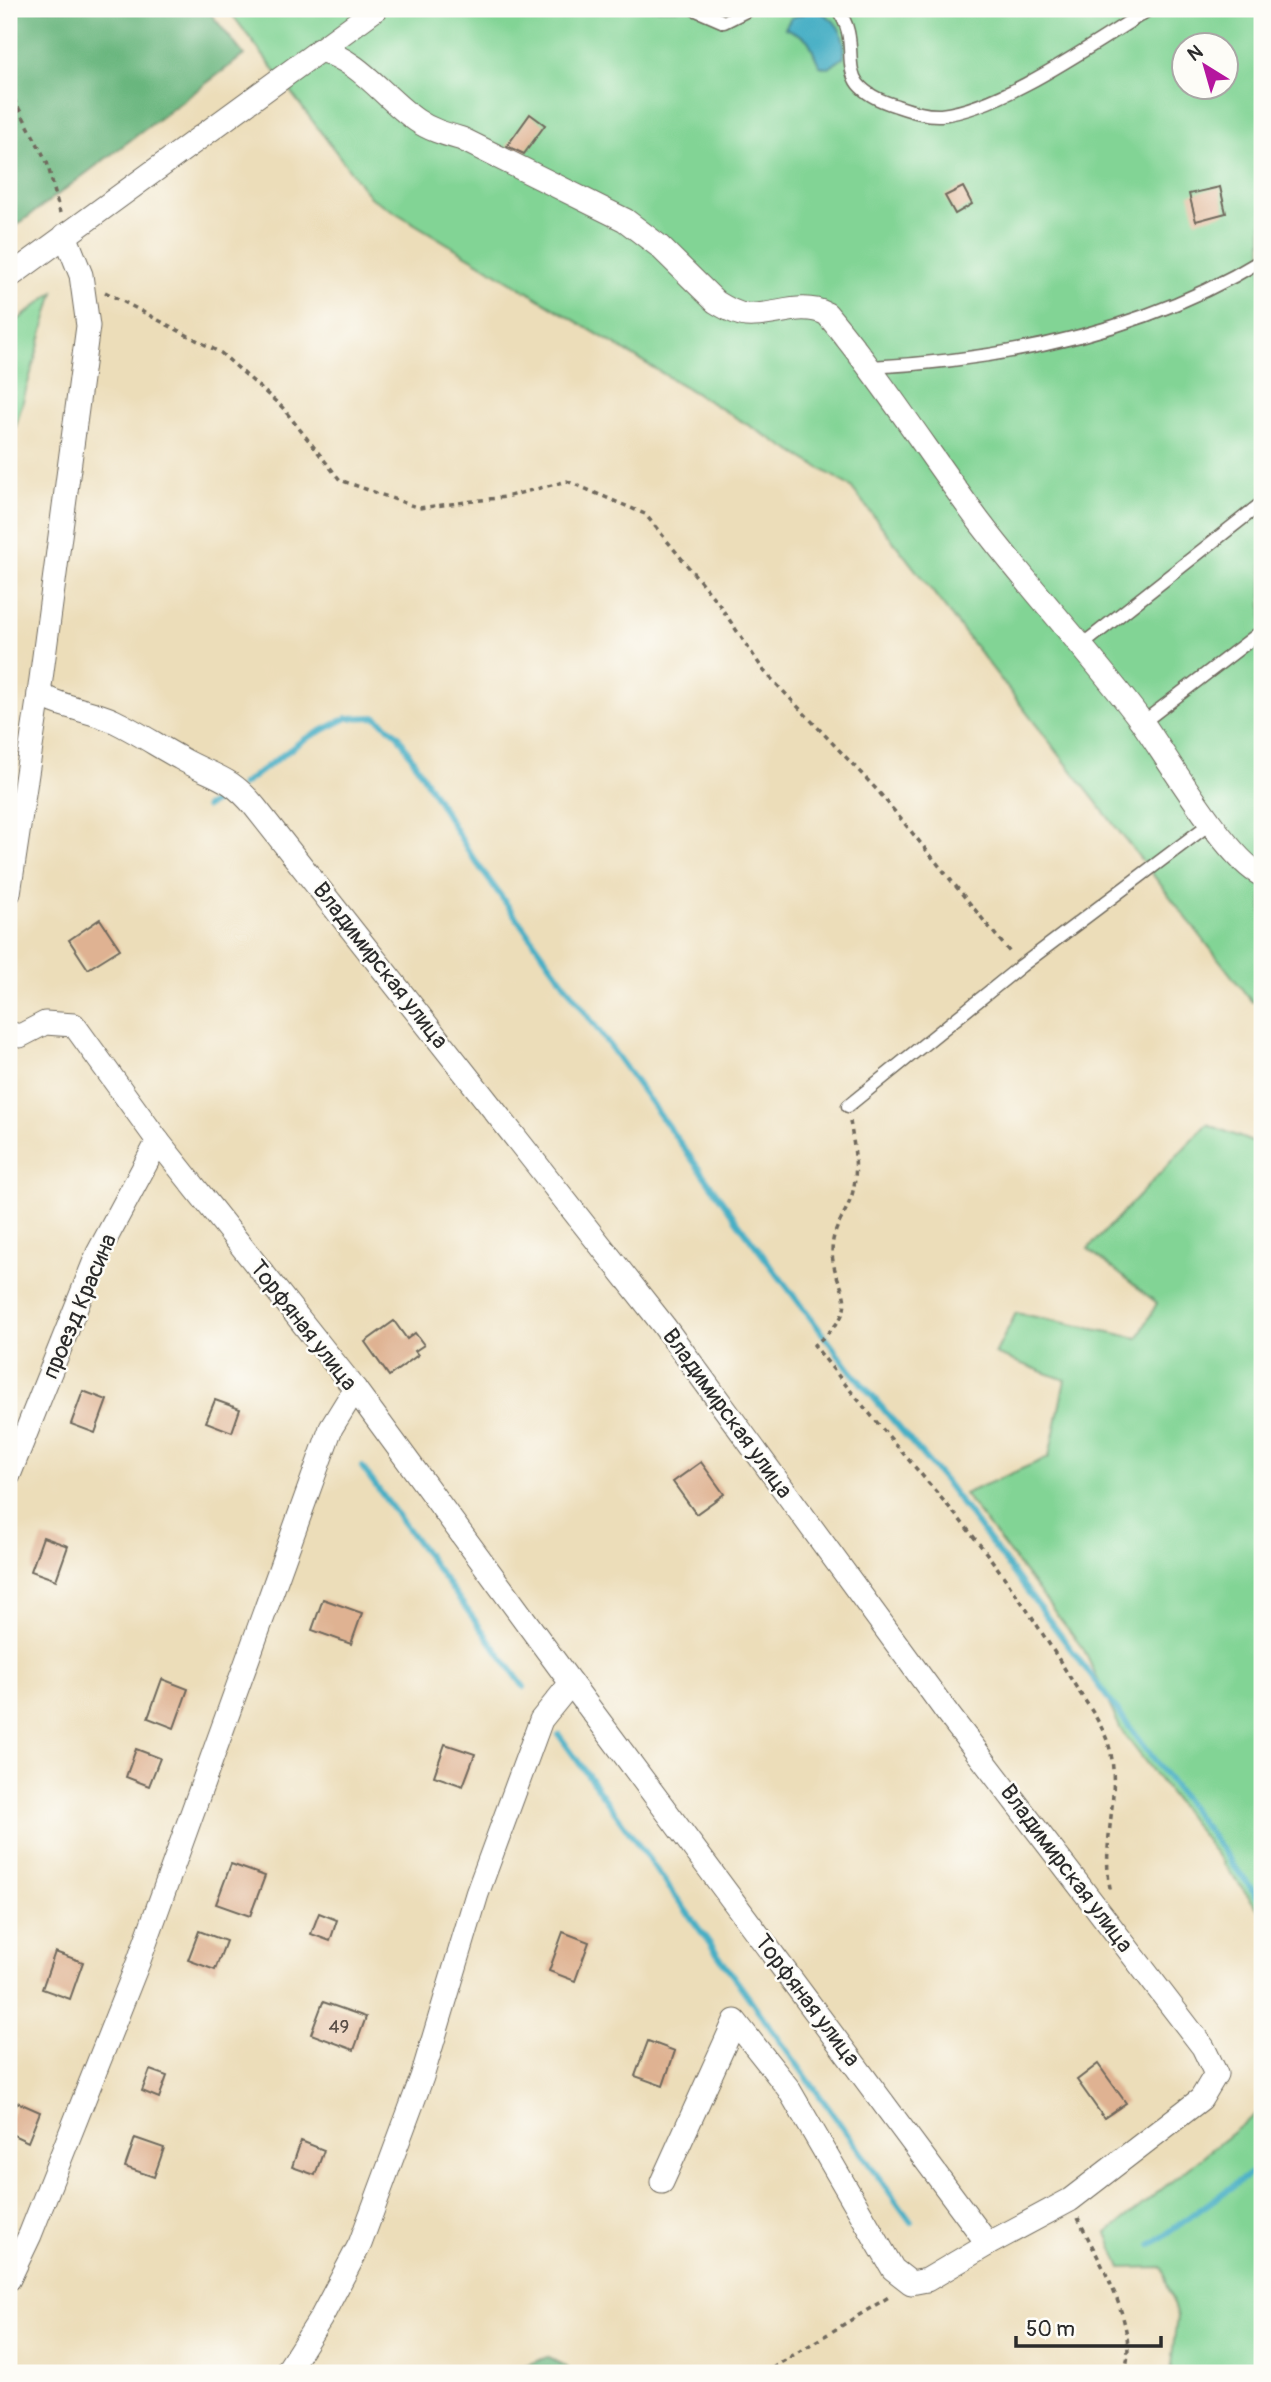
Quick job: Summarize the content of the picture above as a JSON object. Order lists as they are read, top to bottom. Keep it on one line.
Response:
{"streets":{"street":["Владимирская улица","проезд Красина","Торфяная улица"]},"crossings":[["проезд Красина","Торфяная улица"]],"house_numbers":["49"],"scale_bar":"50 m","north":"top left"}
